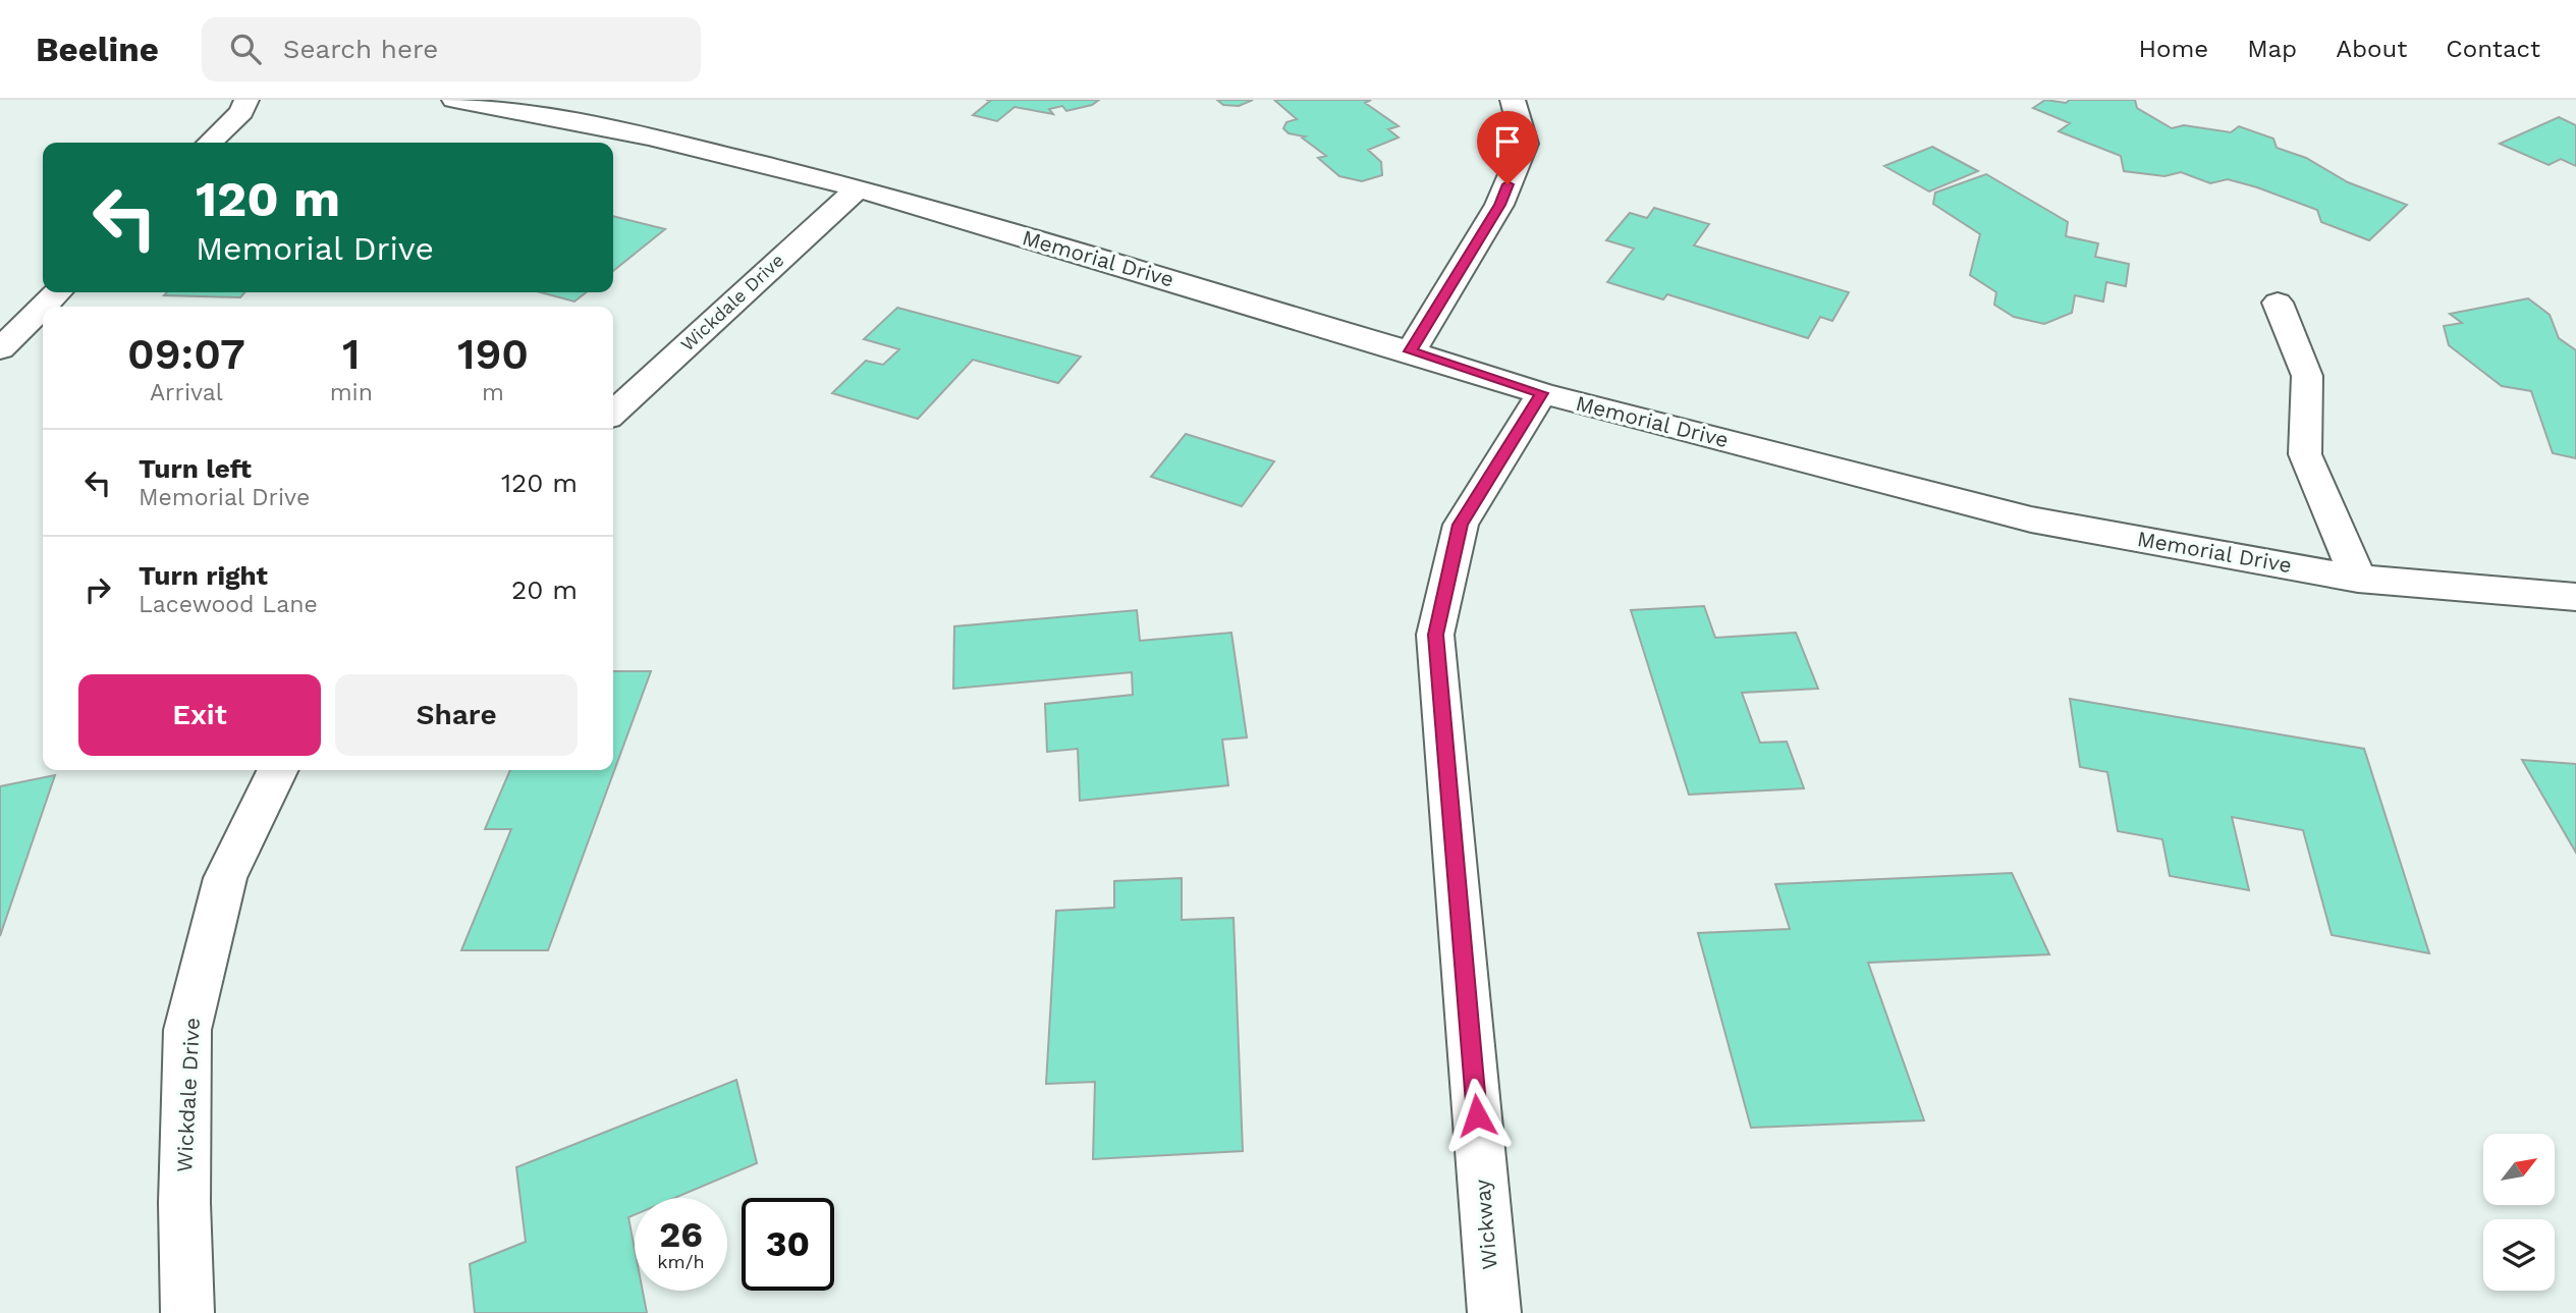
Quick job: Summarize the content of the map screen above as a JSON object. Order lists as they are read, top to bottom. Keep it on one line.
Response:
{"streets":{"street":["Memorial Drive","Wickdale Drive","Wickway"]},"crossings":[["Memorial Drive","Wickdale Drive"],["Memorial Drive","Wickway"]],"north":"top right","page":{"header":"Beeline","search":"Search here","nav":["Home","Map","About","Contact"],"turn":["120 m","Memorial Drive"],"eta":["09:07","Arrival","1","min","190","m"],"list":[{"name":"Turn left","note":"Memorial Drive","value":"120 m"},{"name":"Turn right","note":"Lacewood Lane","value":"20 m"}],"buttons":["Exit","Share"],"speed":"26 km/h","limit":"30"}}
